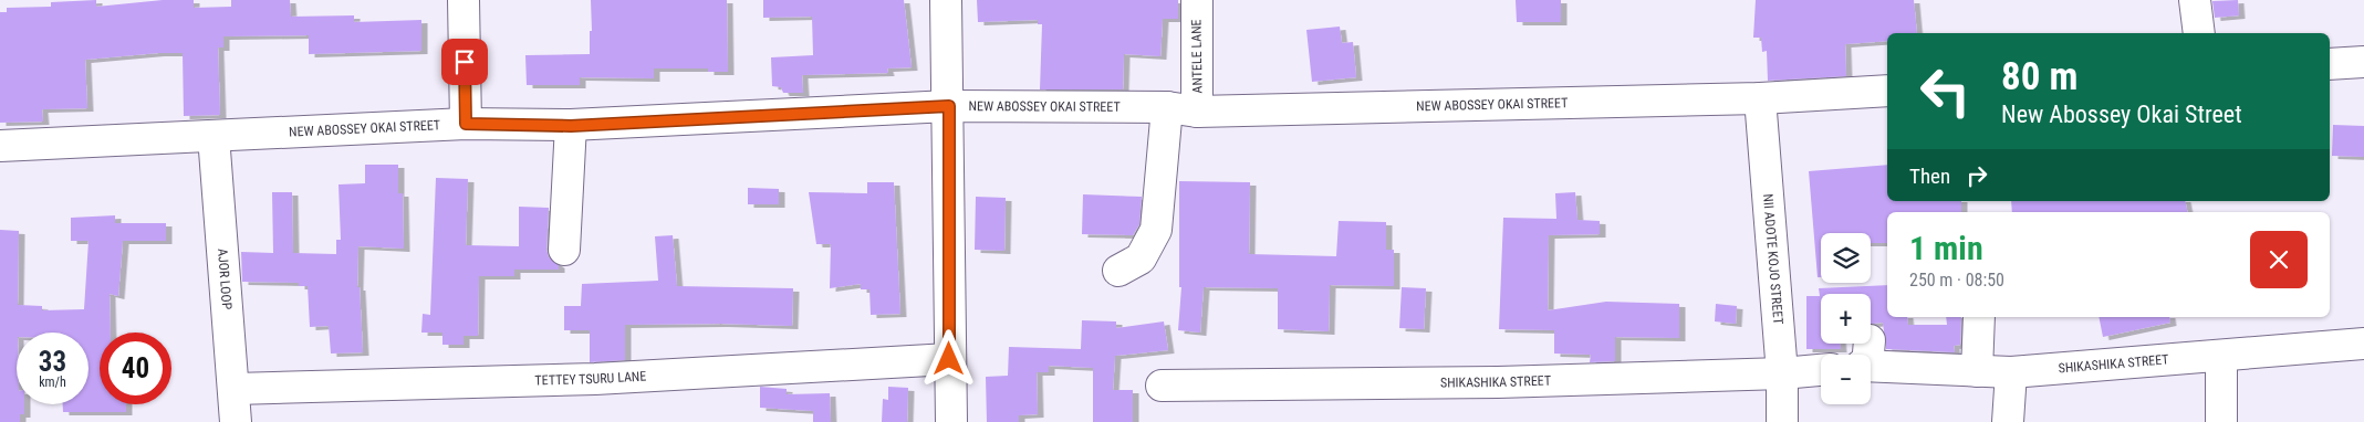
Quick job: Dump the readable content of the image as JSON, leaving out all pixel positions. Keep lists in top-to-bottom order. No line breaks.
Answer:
{"streets":{"street":["ANTELE LANE","NEW ABOSSEY OKAI STREET","NII ADOTE KOJO STREET","AJOR LOOP","SHIKASHIKA STREET","TETTEY TSURU LANE"]},"crossings":[["ANTELE LANE","NEW ABOSSEY OKAI STREET"],["NEW ABOSSEY OKAI STREET","NII ADOTE KOJO STREET"],["NEW ABOSSEY OKAI STREET","AJOR LOOP"],["NII ADOTE KOJO STREET","SHIKASHIKA STREET"],["AJOR LOOP","TETTEY TSURU LANE"]],"page":{"turn":["80 m","New Abossey Okai Street"],"then":"Then","heading":["1 min","250 m · 08:50"],"map_buttons":["+","−"],"speed":"33 km/h","limit":"40"}}
